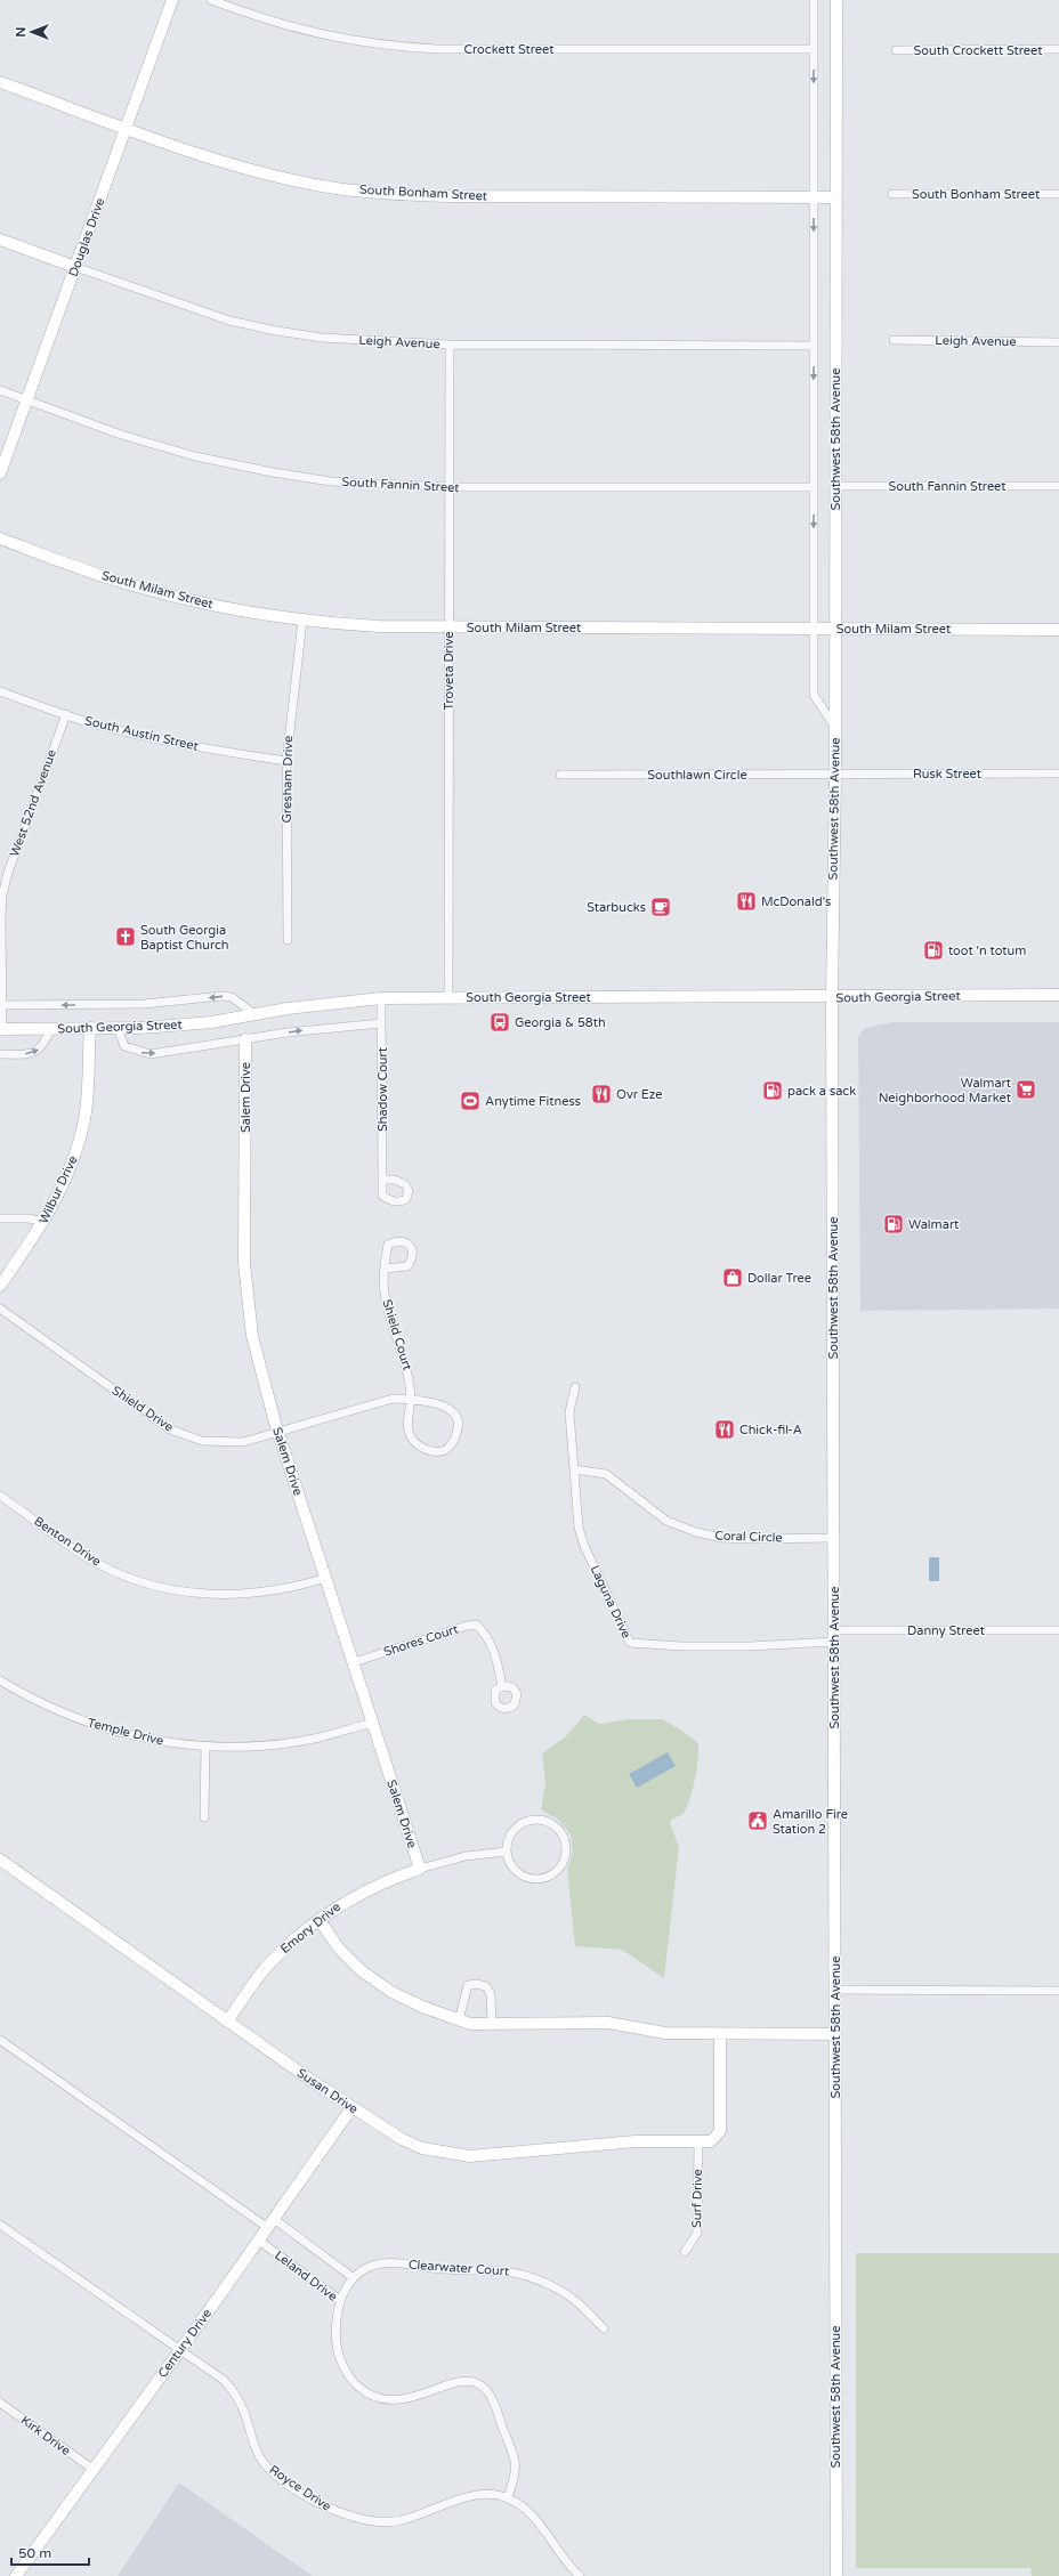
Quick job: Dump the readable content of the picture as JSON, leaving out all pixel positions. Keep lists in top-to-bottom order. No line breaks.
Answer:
{"streets":{"main road":["South Bonham Street","Douglas Drive","Leigh Avenue","Southwest 58th Avenue","South Milam Street","South Georgia Street","Salem Drive","Wilbur Drive","Emory Drive","Susan Drive","Century Drive"],"street":["Crockett Street","South Crockett Street","South Fannin Street","Troveta Drive","South Austin Street","Rusk Street","Southlawn Circle","Gresham Drive","West 52nd Avenue","Shadow Court","Shield Court","Shield Drive","Coral Circle","Benton Drive","Laguna Drive","Danny Street","Shores Court","Temple Drive","Surf Drive","Clearwater Court","Leland Drive","Kirk Drive","Royce Drive"]},"crossings":[["South Bonham Street","Douglas Drive"],["South Bonham Street","Southwest 58th Avenue"],["Douglas Drive","Leigh Avenue"],["Douglas Drive","South Fannin Street"],["Leigh Avenue","Troveta Drive"],["Southwest 58th Avenue","South Fannin Street"],["Southwest 58th Avenue","South Milam Street"],["Southwest 58th Avenue","Rusk Street"],["Southwest 58th Avenue","Southlawn Circle"],["Southwest 58th Avenue","South Georgia Street"],["Southwest 58th Avenue","Coral Circle"],["Southwest 58th Avenue","Laguna Drive"],["Southwest 58th Avenue","Danny Street"],["South Fannin Street","Troveta Drive"],["South Milam Street","Troveta Drive"],["South Milam Street","Gresham Drive"],["Troveta Drive","South Georgia Street"],["South Austin Street","Gresham Drive"],["South Austin Street","West 52nd Avenue"],["Rusk Street","Southlawn Circle"],["West 52nd Avenue","South Georgia Street"],["South Georgia Street","Shadow Court"],["South Georgia Street","Wilbur Drive"],["Salem Drive","Shield Drive"],["Salem Drive","Benton Drive"],["Salem Drive","Shores Court"],["Salem Drive","Temple Drive"],["Salem Drive","Emory Drive"],["Shield Court","Shield Drive"],["Coral Circle","Laguna Drive"],["Laguna Drive","Danny Street"],["Emory Drive","Susan Drive"],["Susan Drive","Surf Drive"],["Susan Drive","Century Drive"],["Clearwater Court","Leland Drive"],["Leland Drive","Century Drive"],["Leland Drive","Royce Drive"],["Century Drive","Kirk Drive"],["Century Drive","Royce Drive"]],"places":{"restaurant":["McDonald's","Ovr Eze","Chick-fil-A"],"cafe":["Starbucks"],"church":["South Georgia Baptist Church"],"fuel station":["toot 'n totum","pack a sack","Walmart"],"bus stop":["Georgia & 58th"],"supermarket":["Walmart Neighborhood Market"],"sports":["Anytime Fitness"],"shop":["Dollar Tree"],"public building":["Amarillo Fire Station 2"]},"scale_bar":"50 m","north":"left"}
